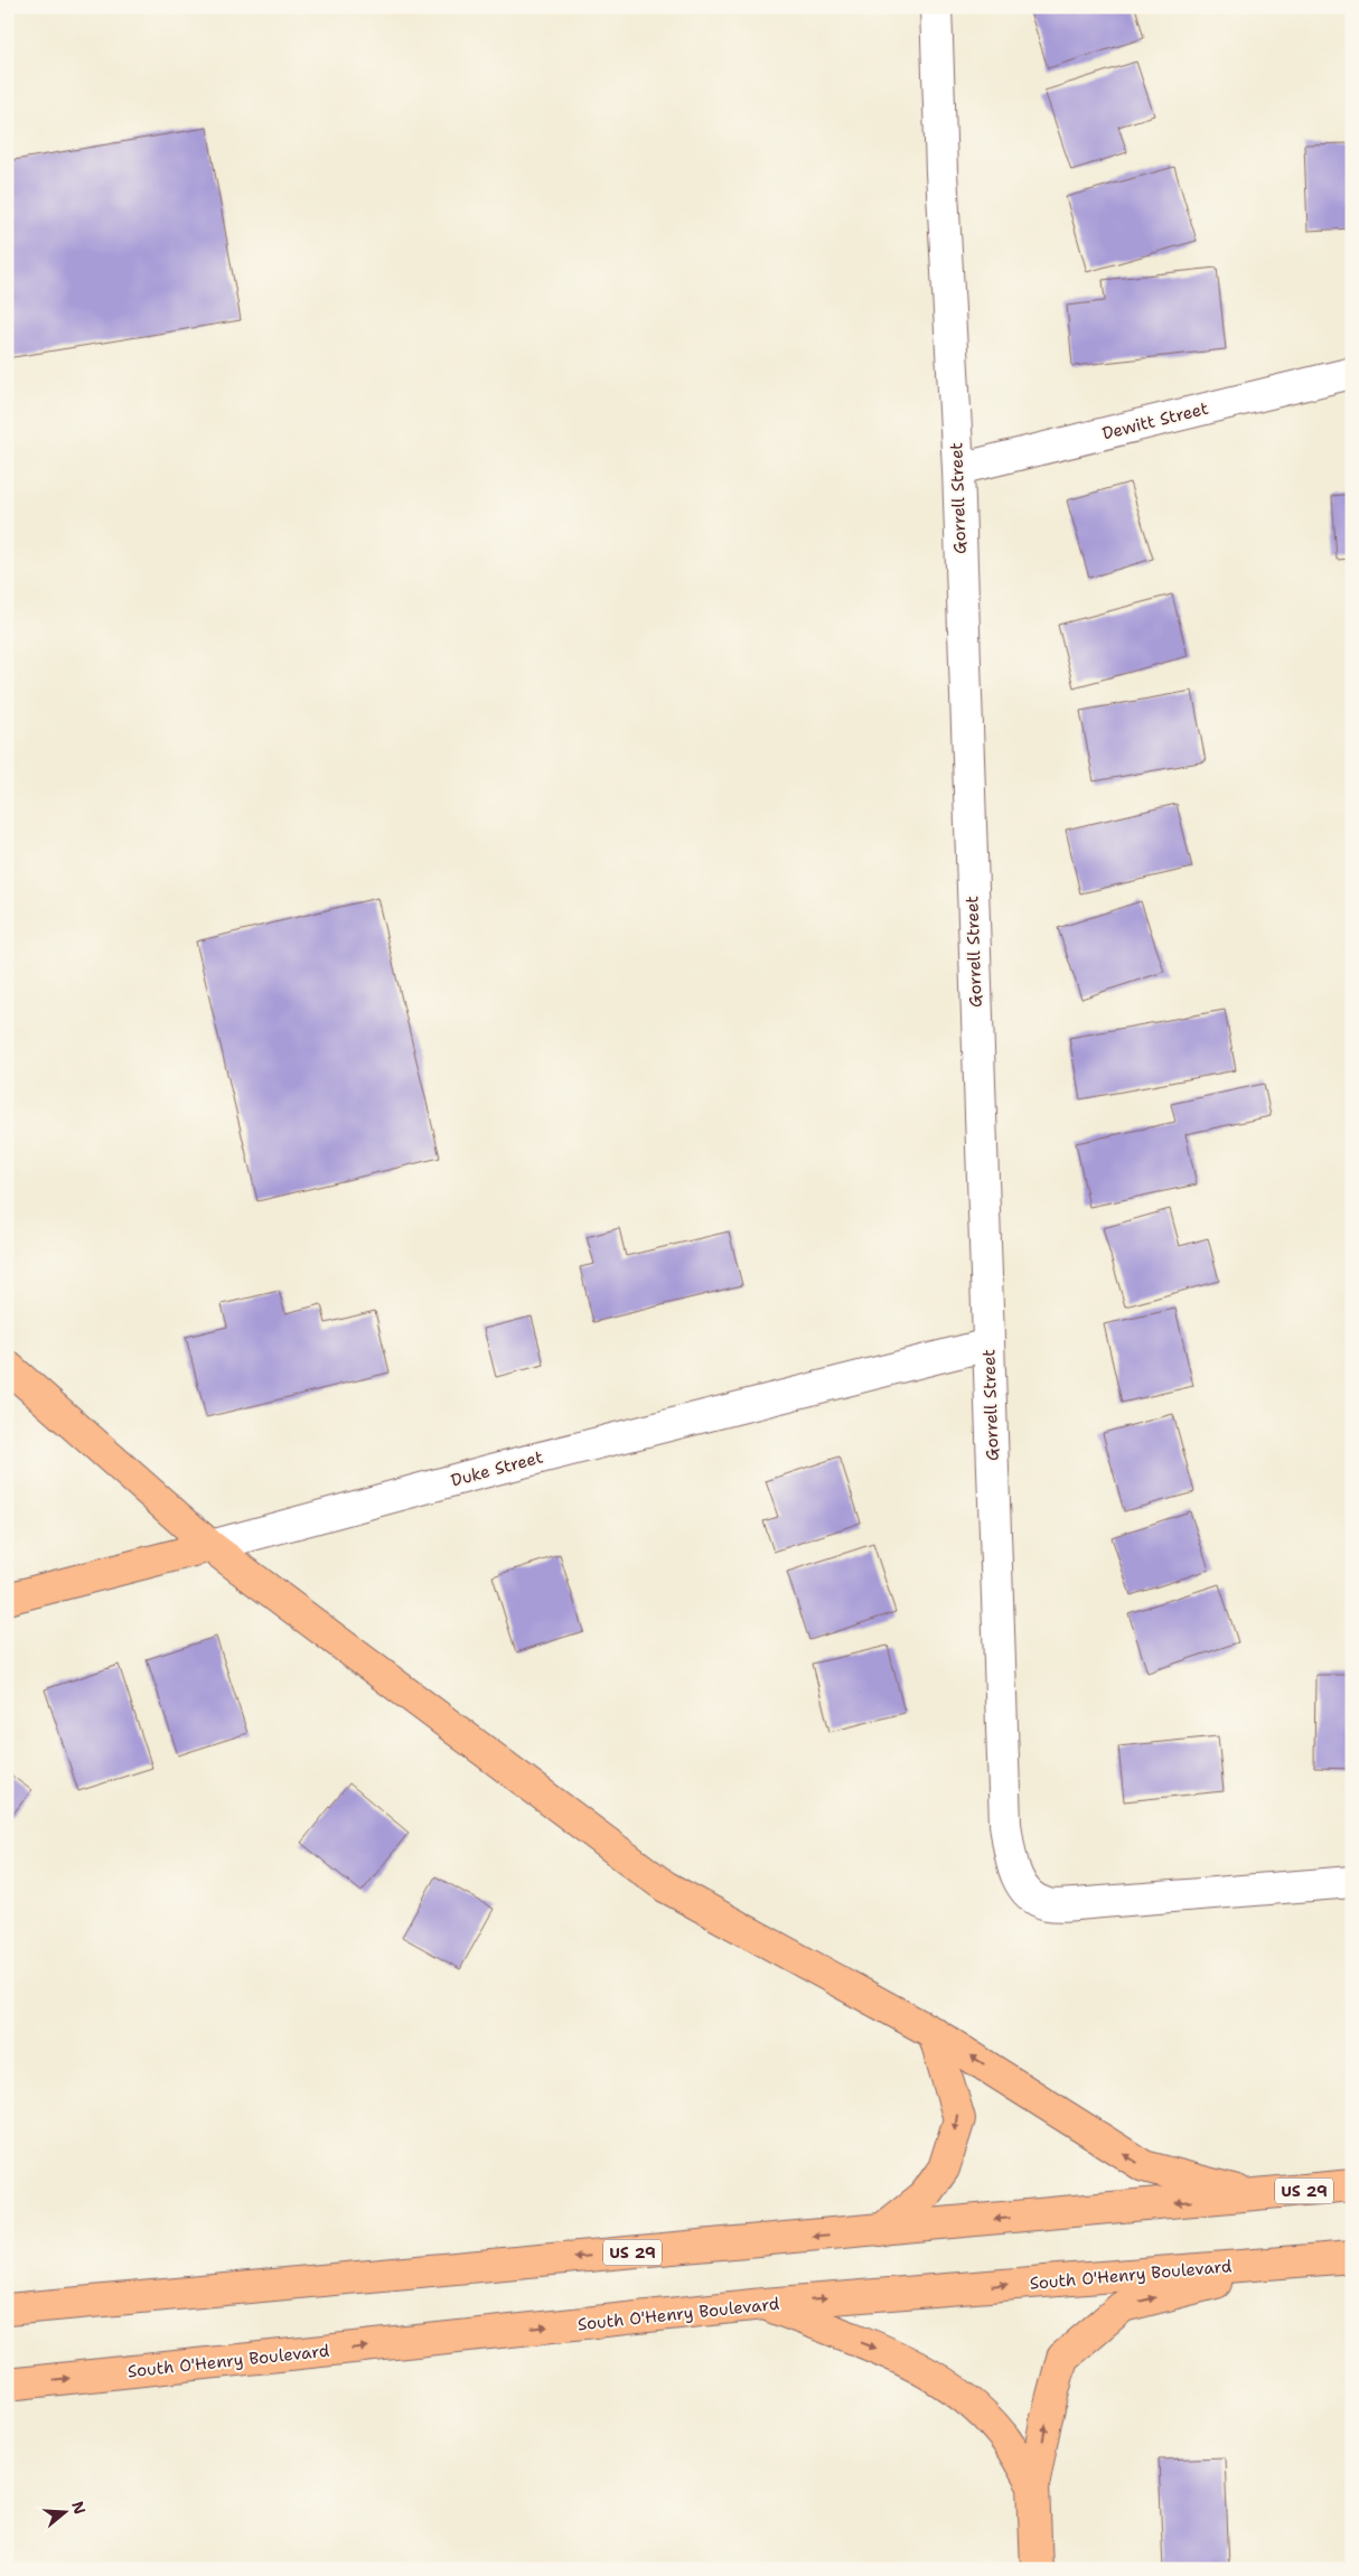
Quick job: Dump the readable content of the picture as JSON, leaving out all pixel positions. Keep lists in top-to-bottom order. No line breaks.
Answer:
{"streets":{"main road":["Duke Street","US 29","South O'Henry Boulevard"],"street":["Dewitt Street","Gorrell Street"]},"crossings":[["Dewitt Street","Gorrell Street"],["Gorrell Street","Duke Street"]],"north":"right"}
